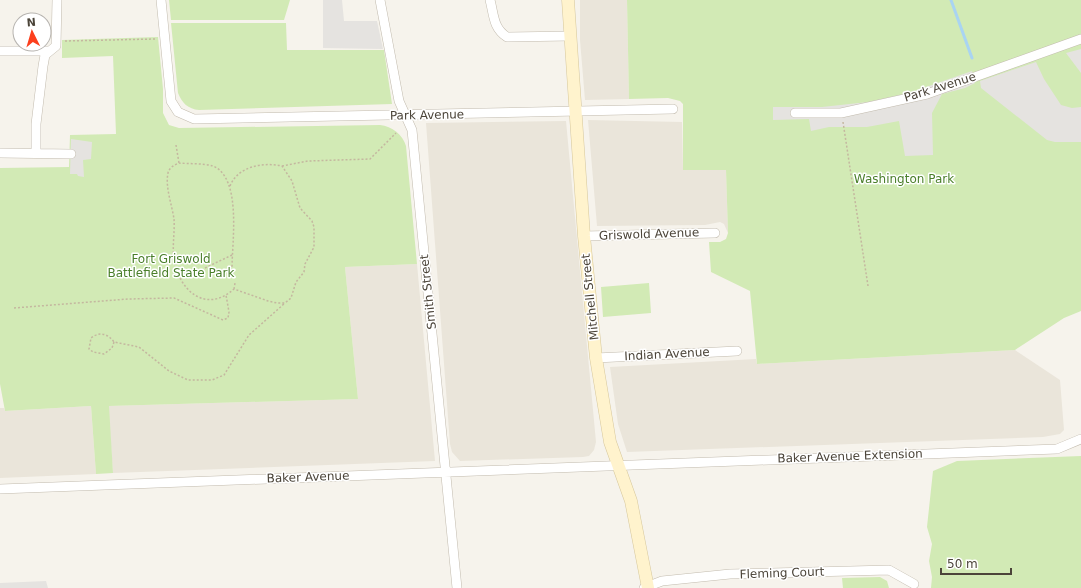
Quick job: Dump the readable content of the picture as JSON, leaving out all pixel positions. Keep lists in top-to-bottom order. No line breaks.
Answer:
{"streets":{"main road":["Mitchell Street"],"street":["Park Avenue","Griswold Avenue","Smith Street","Indian Avenue","Baker Avenue Extension","Baker Avenue","Fleming Court"]},"crossings":[["Park Avenue","Smith Street"],["Park Avenue","Mitchell Street"],["Griswold Avenue","Mitchell Street"],["Smith Street","Baker Avenue"],["Mitchell Street","Indian Avenue"],["Mitchell Street","Baker Avenue Extension"],["Mitchell Street","Baker Avenue"],["Mitchell Street","Fleming Court"],["Baker Avenue Extension","Baker Avenue"]],"parks":["Washington Park","Fort Griswold Battlefield State Park"],"scale_bar":"50 m","north":"top"}
